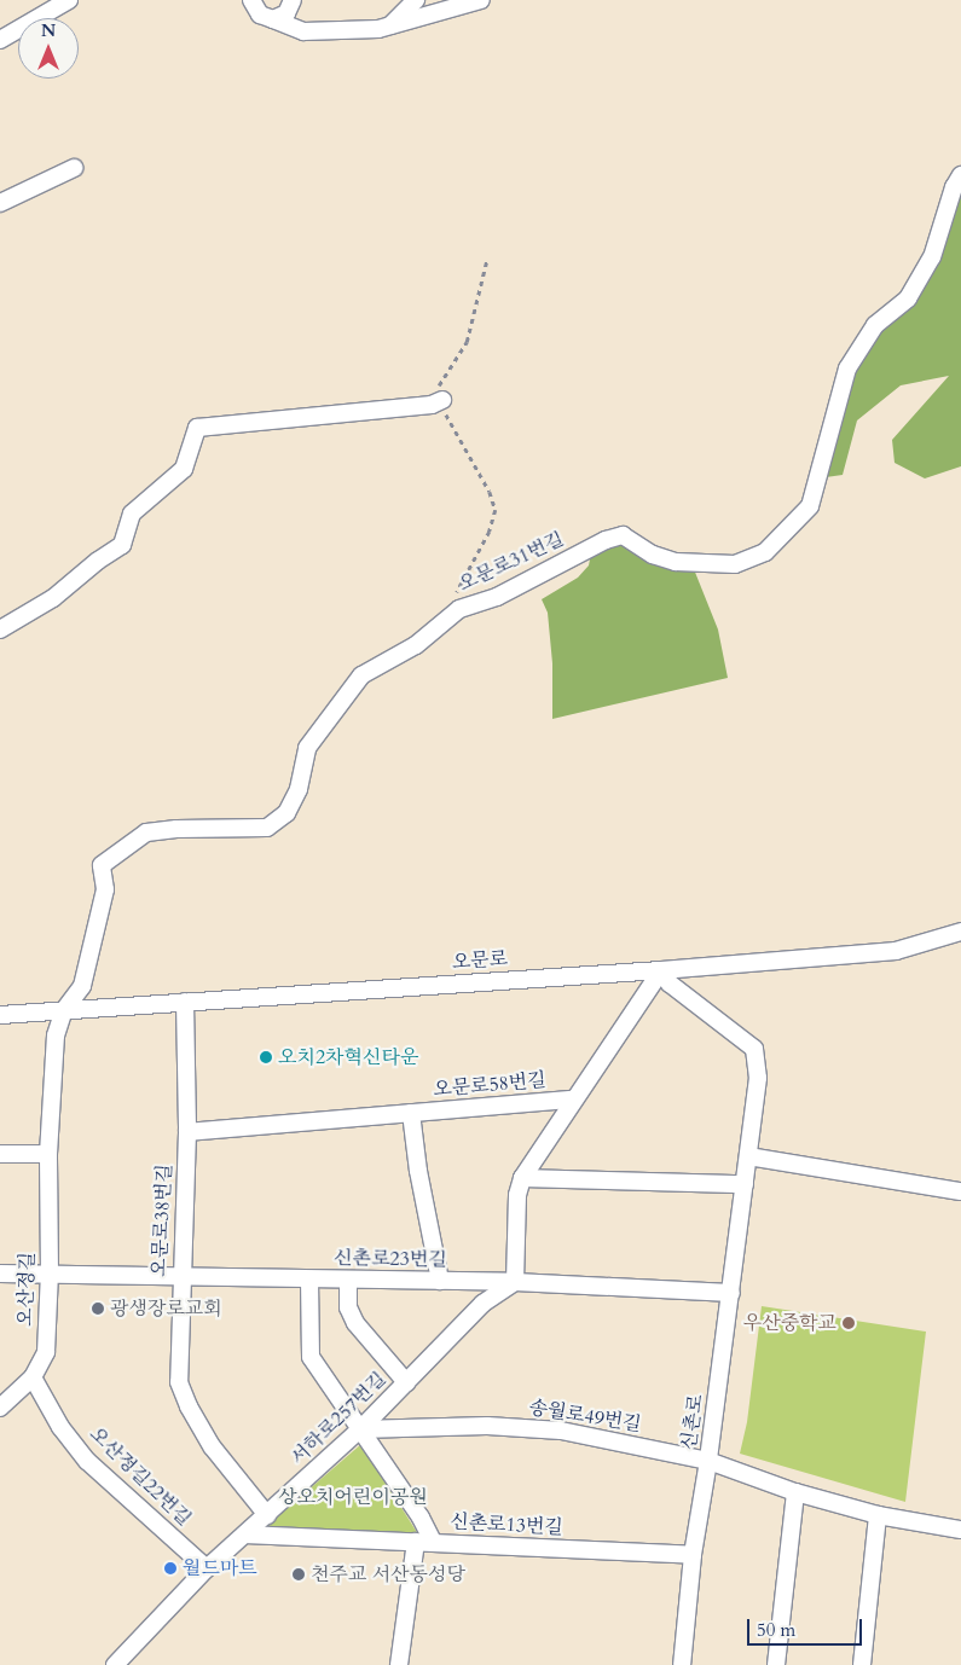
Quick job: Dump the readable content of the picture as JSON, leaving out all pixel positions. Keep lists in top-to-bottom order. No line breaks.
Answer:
{"streets":{"street":["오문로31번길","오문로","오문로58번길","오문로38번길","신촌로23번길","오산정길","송월로49번길","서하로257번길","신촌로","오산정길22번길","신촌로13번길"]},"crossings":[["오문로31번길","오문로"],["오문로31번길","오산정길"],["오문로","오문로58번길"],["오문로","오문로38번길"],["오문로","오산정길"],["오문로","신촌로"],["오문로58번길","신촌로23번길"],["오문로58번길","서하로257번길"],["오문로58번길","신촌로"],["오문로38번길","신촌로23번길"],["오문로38번길","서하로257번길"],["신촌로23번길","오산정길"],["신촌로23번길","서하로257번길"],["신촌로23번길","신촌로"],["오산정길","오산정길22번길"],["송월로49번길","서하로257번길"],["송월로49번길","신촌로"],["서하로257번길","오산정길22번길"],["서하로257번길","신촌로13번길"],["신촌로","신촌로13번길"]],"parks":["상오치어린이공원"],"places":["오치2차혁신타운","광생장로교회","우산중학교","월드마트","천주교 서산동성당"],"scale_bar":"50 m","north":"top"}
